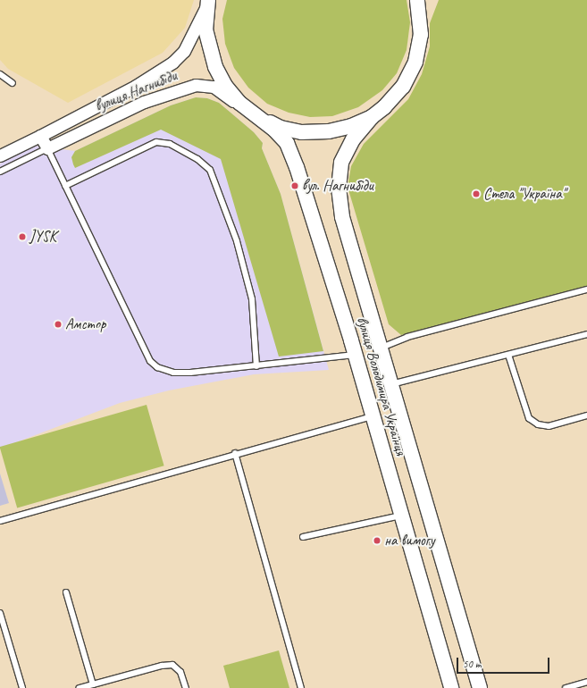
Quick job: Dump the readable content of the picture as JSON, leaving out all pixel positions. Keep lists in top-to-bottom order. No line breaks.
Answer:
{"streets":{"street":["вулиця Нагнибіди","вулиця Володимира Українця"]},"crossings":[["вулиця Нагнибіди","вулиця Володимира Українця"]],"places":["вул. Нагнибіди","Стела \"Україна\"","JYSK","Амстор","на вимогу"],"scale_bar":"50 m"}
